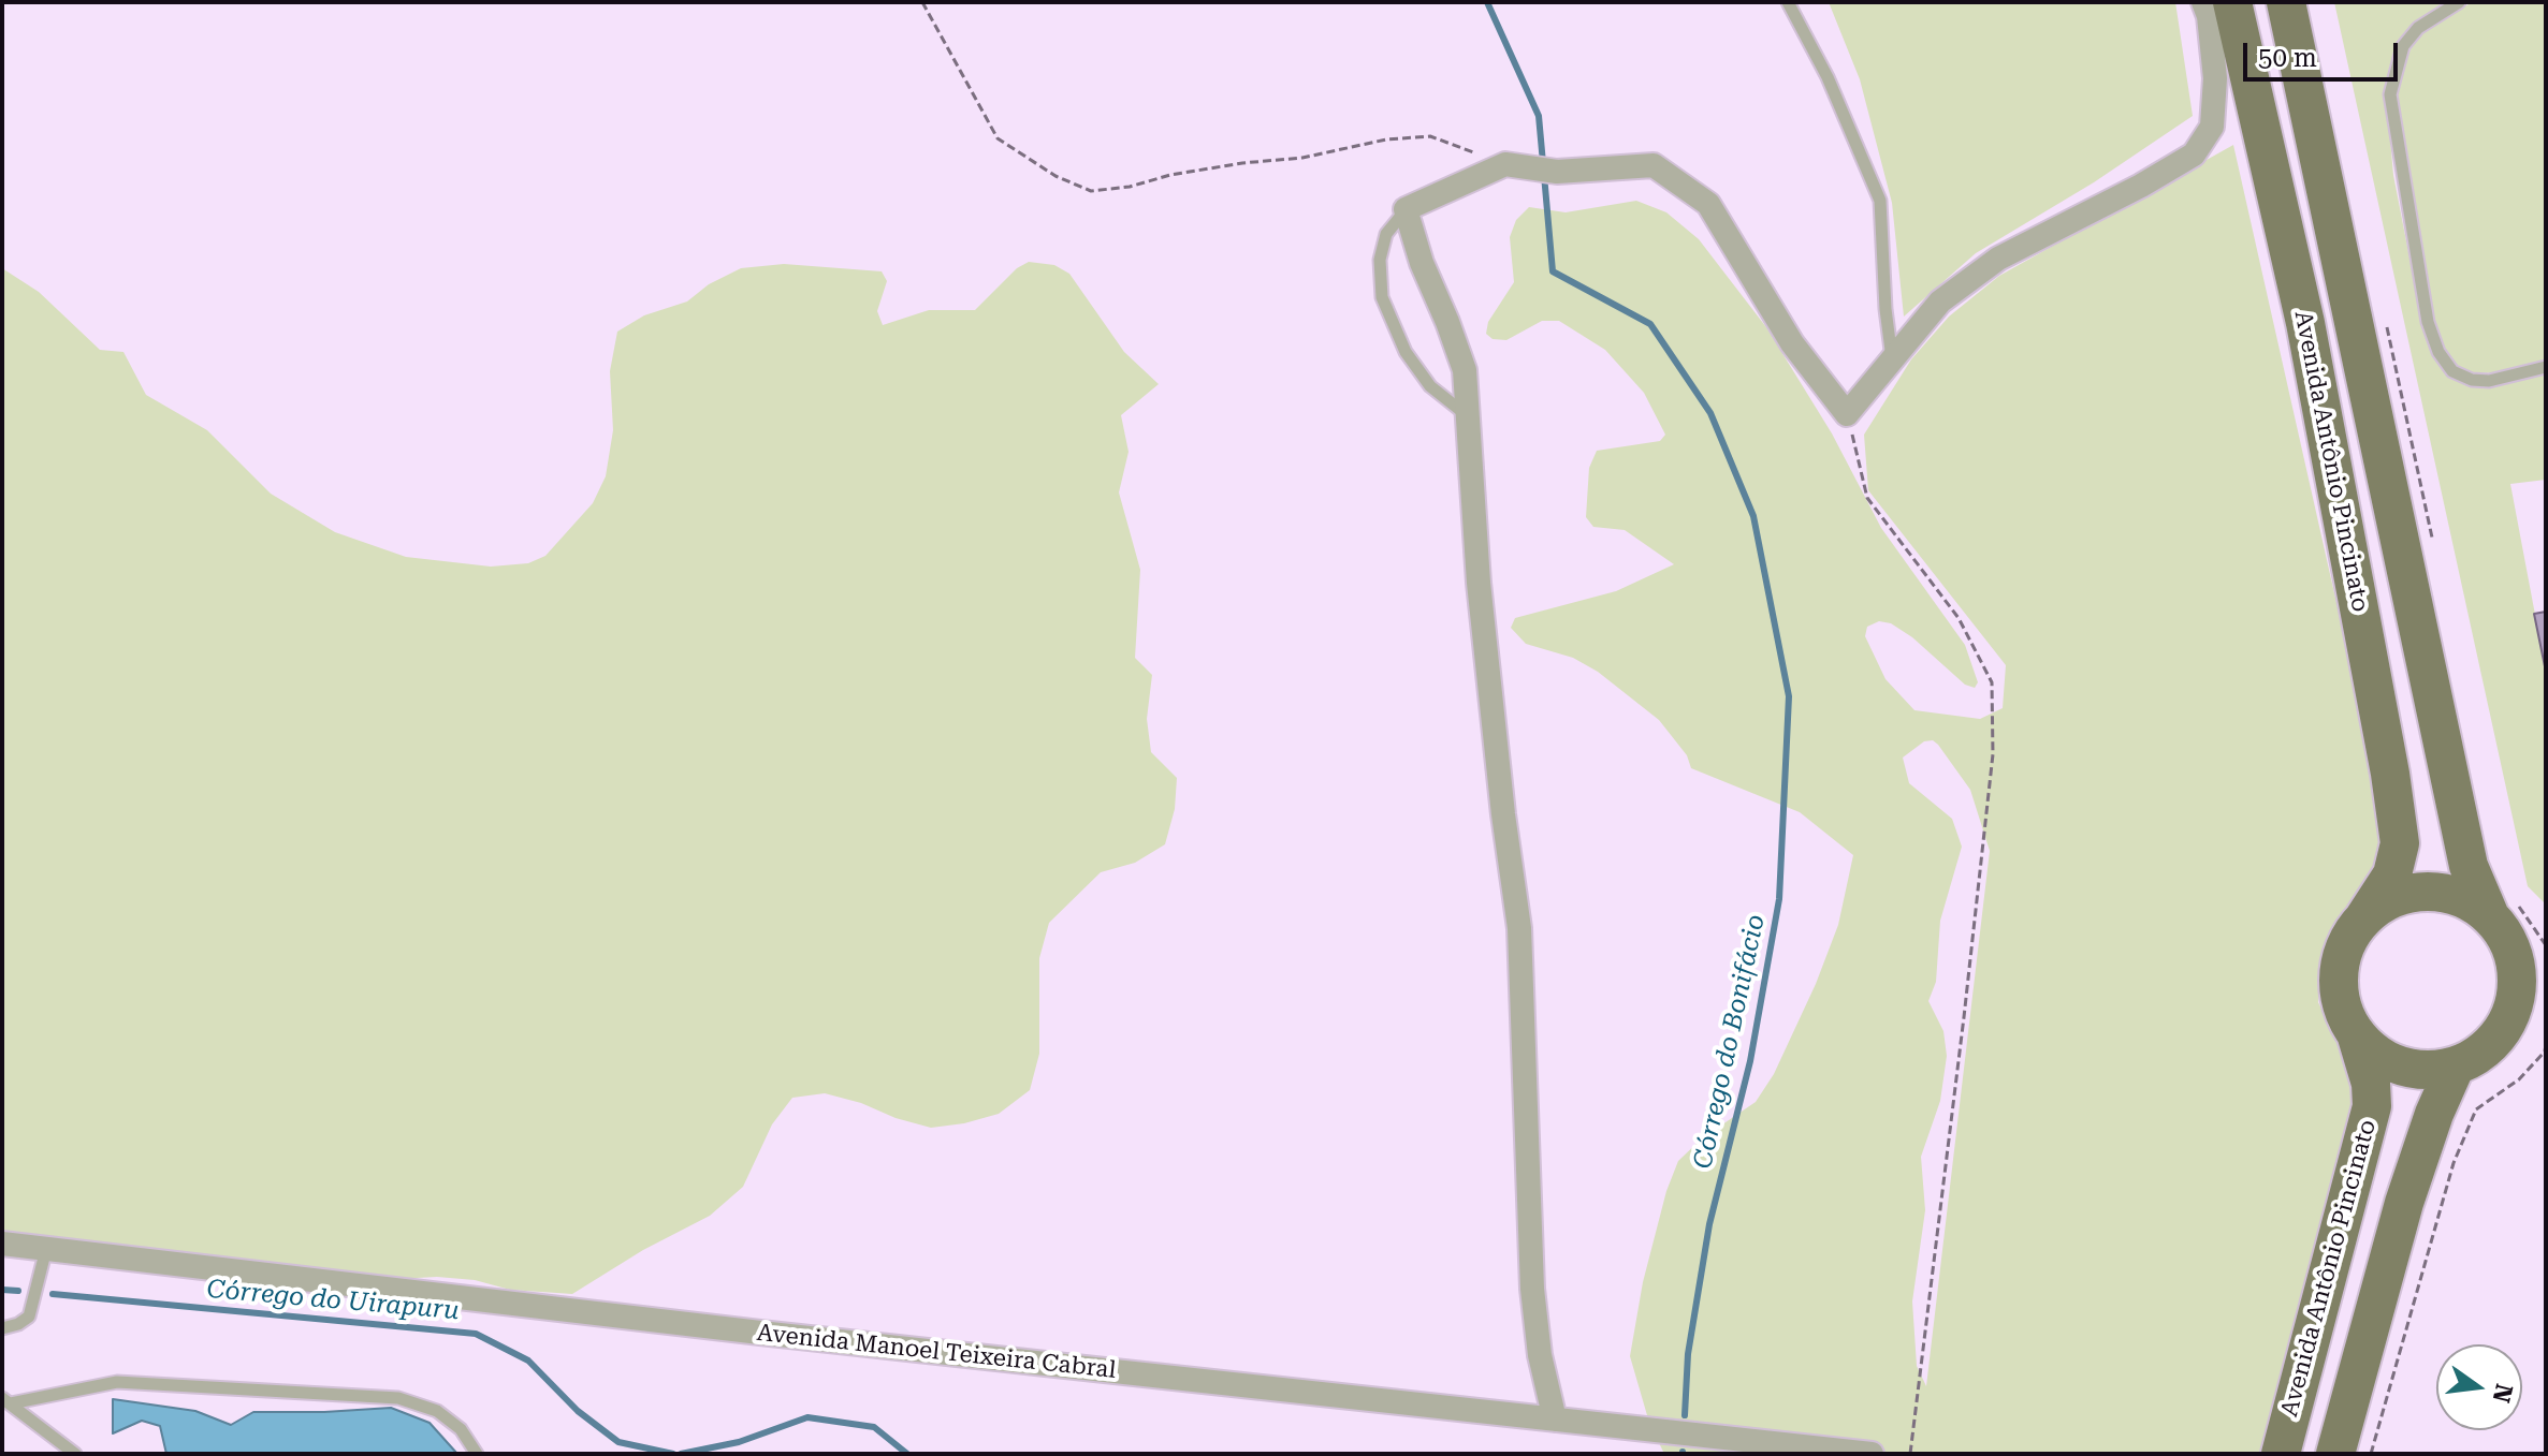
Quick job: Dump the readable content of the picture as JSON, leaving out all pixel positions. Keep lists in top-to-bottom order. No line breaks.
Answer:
{"streets":{"main road":["Avenida Antônio Pincinato"],"street":["Avenida Manoel Teixeira Cabral"]},"water":["Córrego do Bonifácio","Córrego do Uirapuru"],"scale_bar":"50 m","north":"right"}
